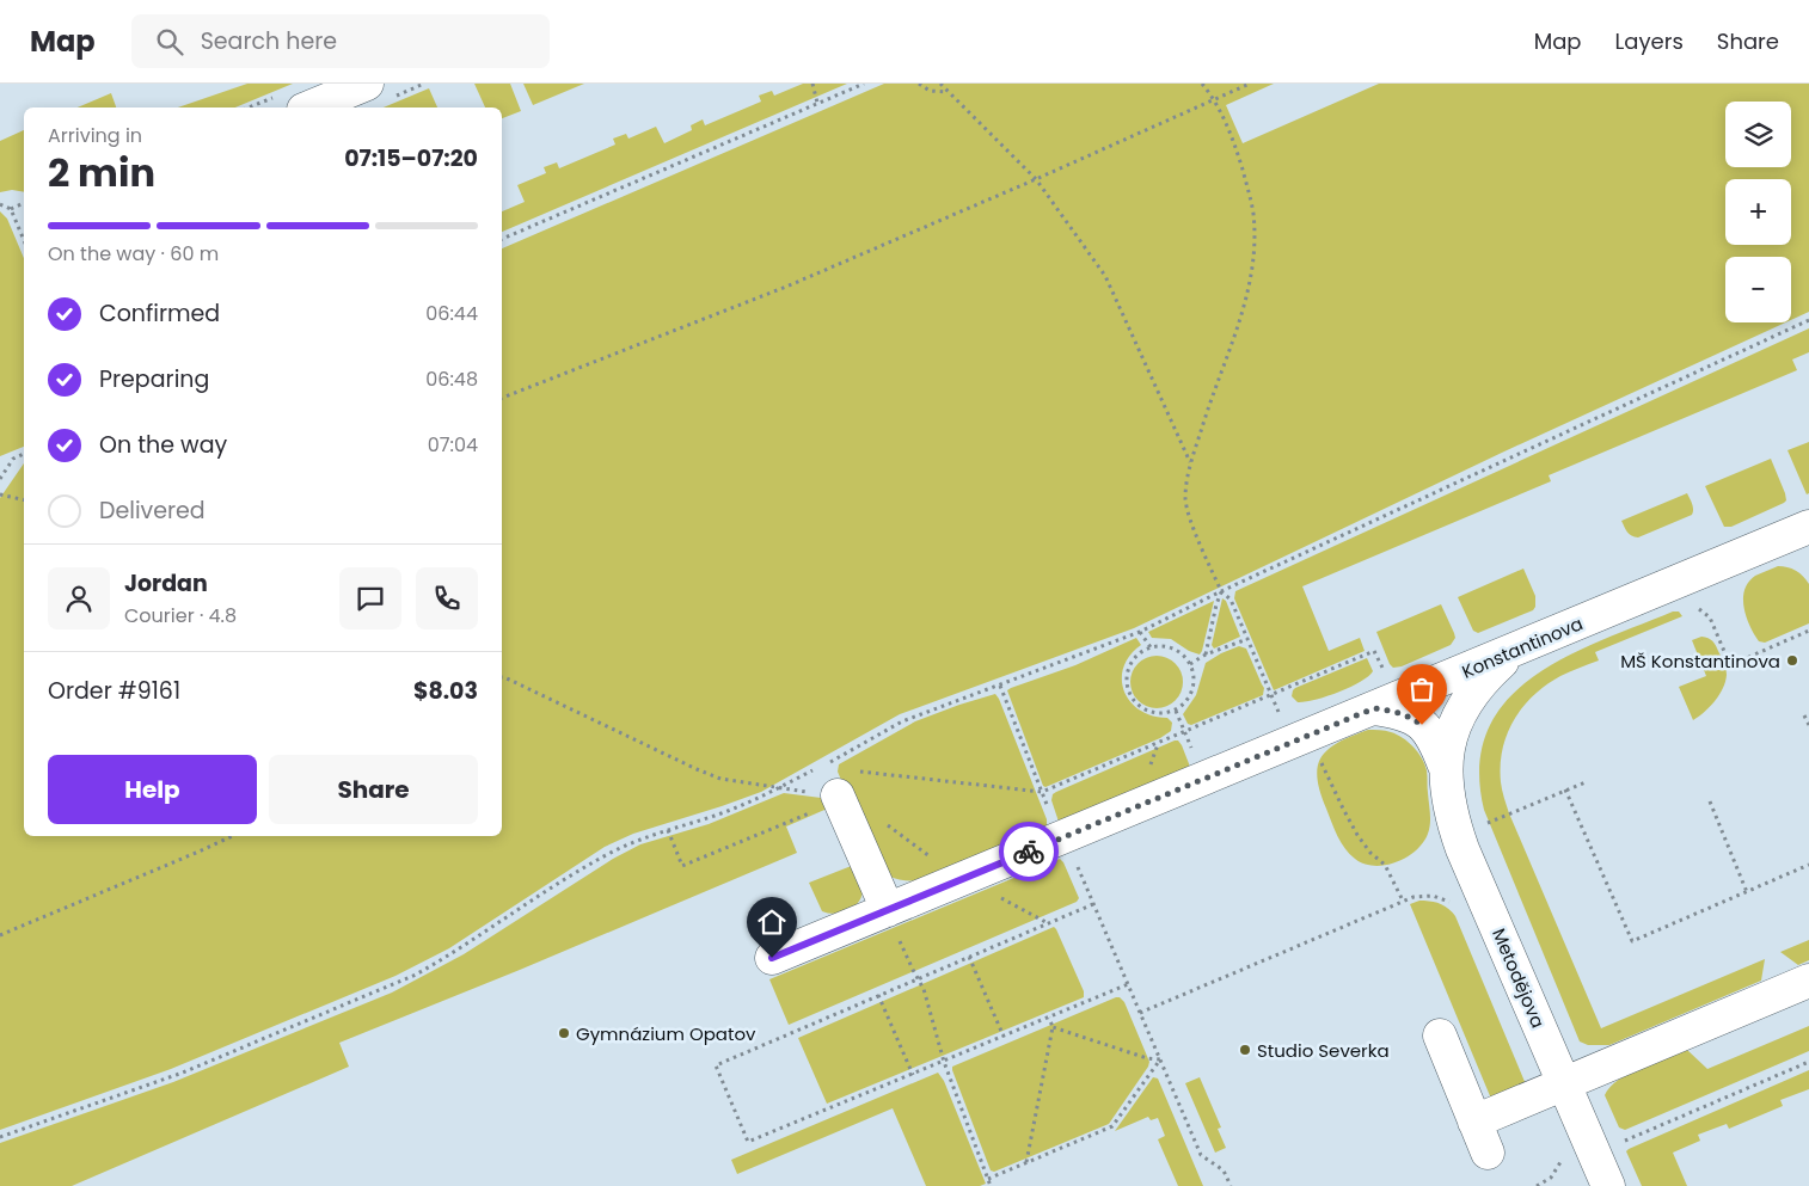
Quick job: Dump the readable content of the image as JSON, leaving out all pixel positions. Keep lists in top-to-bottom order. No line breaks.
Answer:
{"streets":{"street":["Konstantinova","Metodějova"]},"crossings":[["Konstantinova","Metodějova"]],"places":["MŠ Konstantinova","Gymnázium Opatov","Studio Severka"],"page":{"header":"Map","search":"Search here","nav":["Map","Layers","Share"],"map_buttons":["+","−"],"heading":["2 min","Arriving in","07:15–07:20"],"panel":["Jordan","Courier · 4.8","Order #9161","$8.03"],"bar":"On the way · 60 m","list":[["Confirmed","06:44"],["Preparing","06:48"],["On the way","07:04"],"Delivered"],"buttons":["Help","Share"]}}
